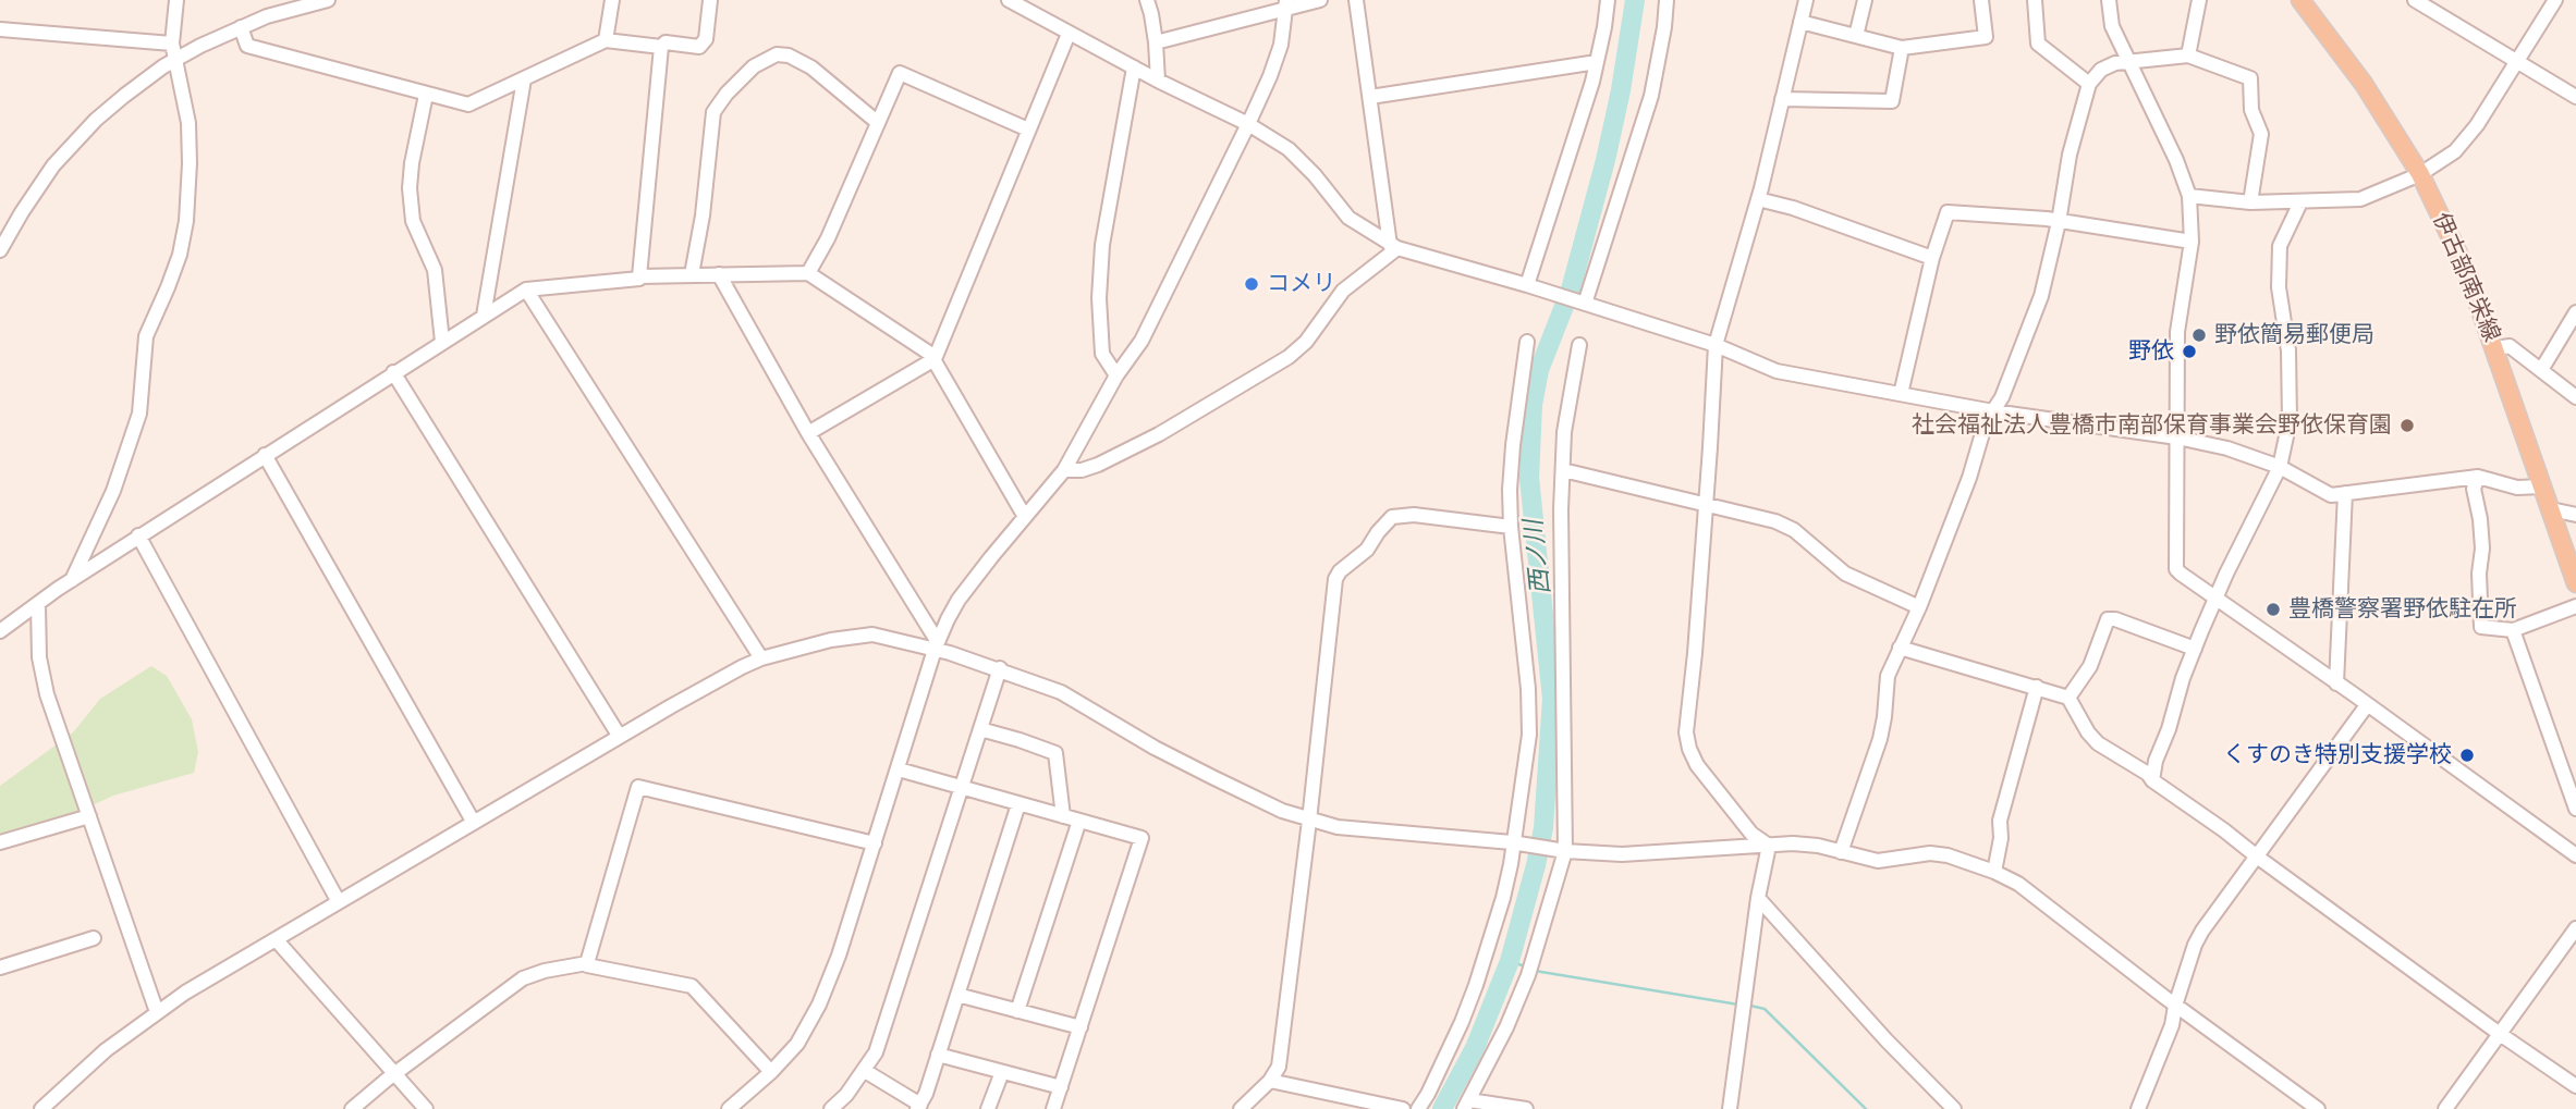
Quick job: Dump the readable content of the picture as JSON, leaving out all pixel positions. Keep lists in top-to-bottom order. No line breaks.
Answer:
{"streets":{"main road":["伊古部南栄線"]},"water":["西ノ川"],"places":["コメリ","野依簡易郵便局","野依","社会福祉法人豊橋市南部保育事業会野依保育園","豊橋警察署野依駐在所","くすのき特別支援学校"]}
